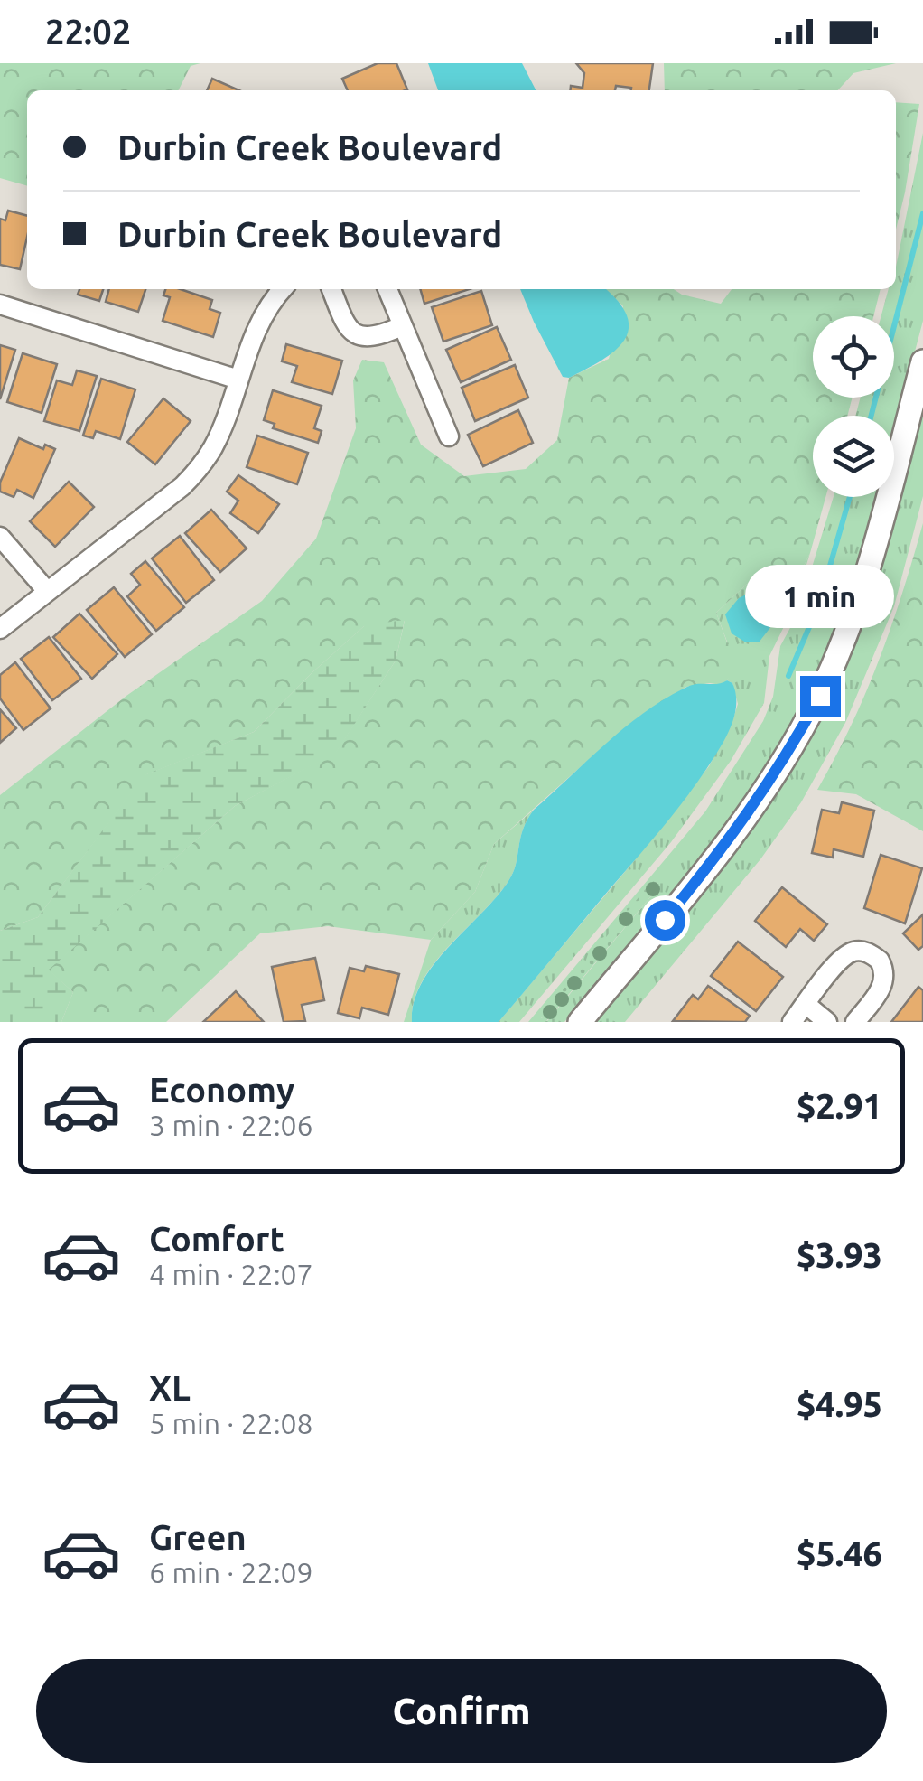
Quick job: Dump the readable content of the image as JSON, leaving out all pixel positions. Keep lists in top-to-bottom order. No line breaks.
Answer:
{"page":{"status":"22:02","banner":["Durbin Creek Boulevard","Durbin Creek Boulevard"],"bubble":"1 min","list":[{"name":"Economy","note":"3 min · 22:06","value":"$2.91"},{"name":"Comfort","note":"4 min · 22:07","value":"$3.93"},{"name":"XL","note":"5 min · 22:08","value":"$4.95"},{"name":"Green","note":"6 min · 22:09","value":"$5.46"}],"buttons":"Confirm"}}
